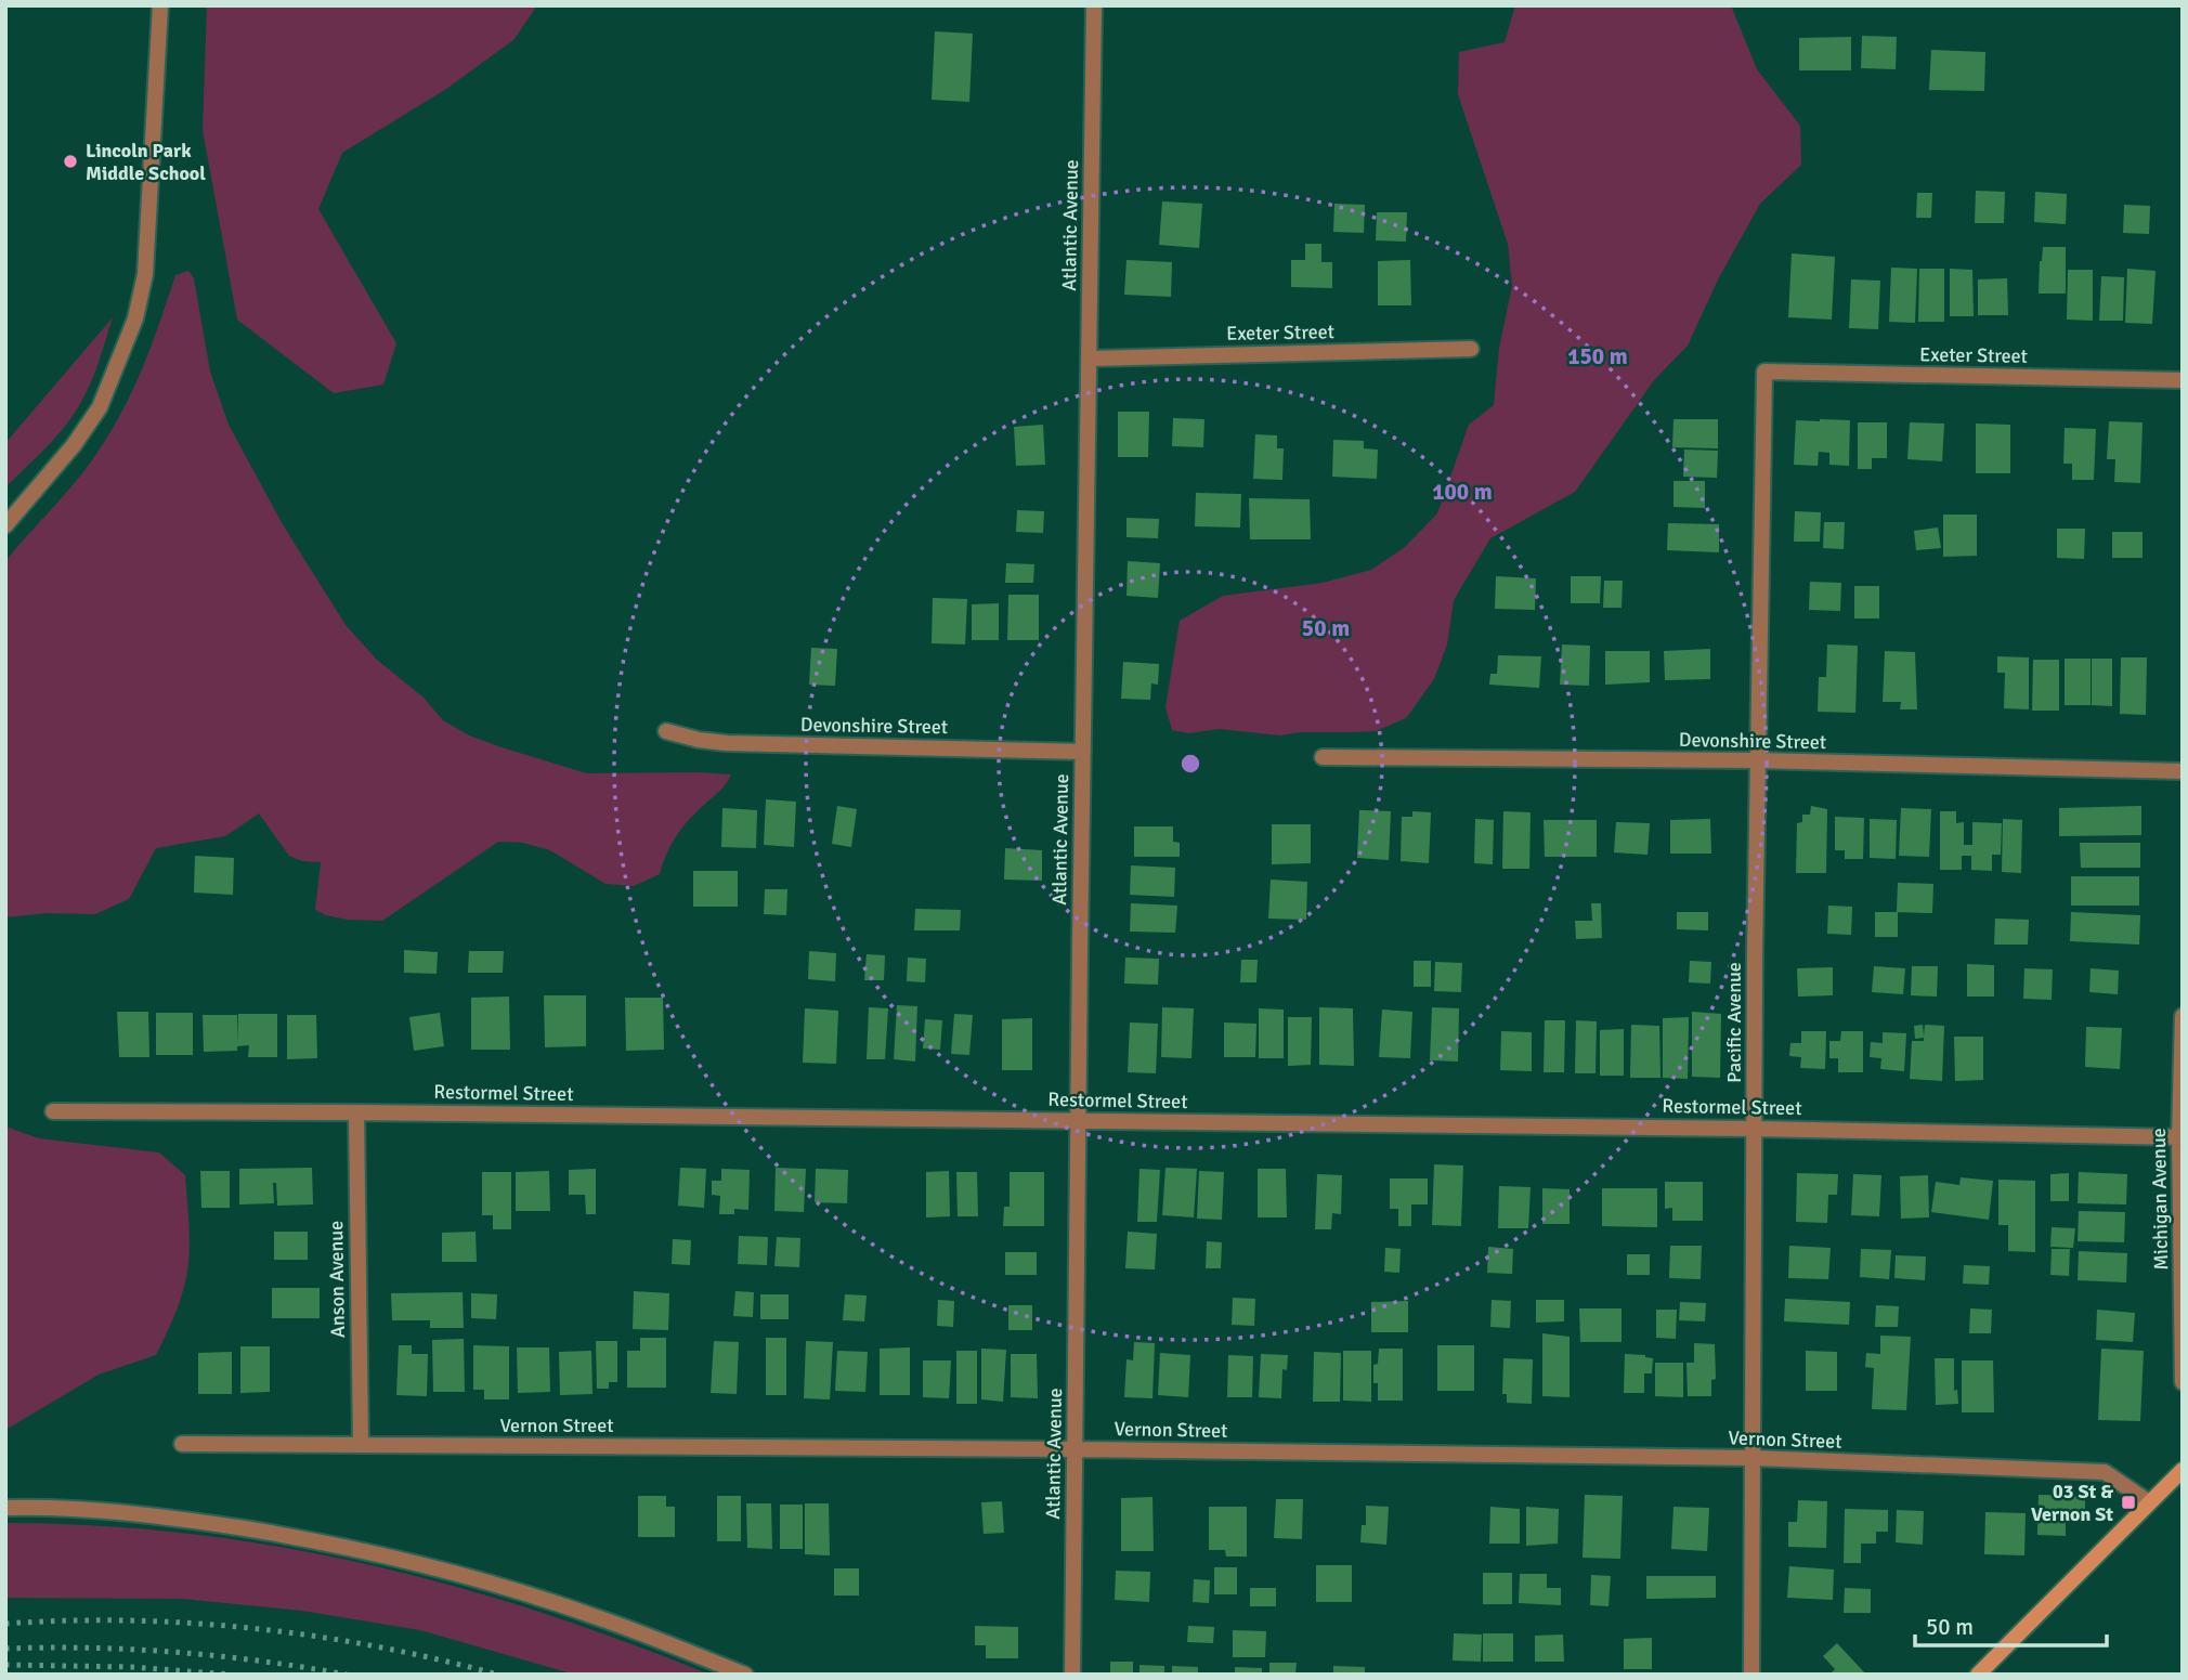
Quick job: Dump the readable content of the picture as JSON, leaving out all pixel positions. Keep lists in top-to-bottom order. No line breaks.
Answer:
{"streets":{"street":["Atlantic Avenue","Exeter Street","Devonshire Street","Pacific Avenue","Restormel Street","Michigan Avenue","Anson Avenue","Vernon Street"]},"crossings":[["Atlantic Avenue","Exeter Street"],["Atlantic Avenue","Devonshire Street"],["Atlantic Avenue","Restormel Street"],["Atlantic Avenue","Vernon Street"],["Exeter Street","Pacific Avenue"],["Devonshire Street","Pacific Avenue"],["Pacific Avenue","Restormel Street"],["Pacific Avenue","Vernon Street"],["Restormel Street","Michigan Avenue"],["Restormel Street","Anson Avenue"],["Anson Avenue","Vernon Street"]],"places":{"other":["Lincoln Park Middle School"],"transit":["03 St & Vernon St"]},"scale_bar":"50 m","rings":["150 m","100 m","50 m"]}
